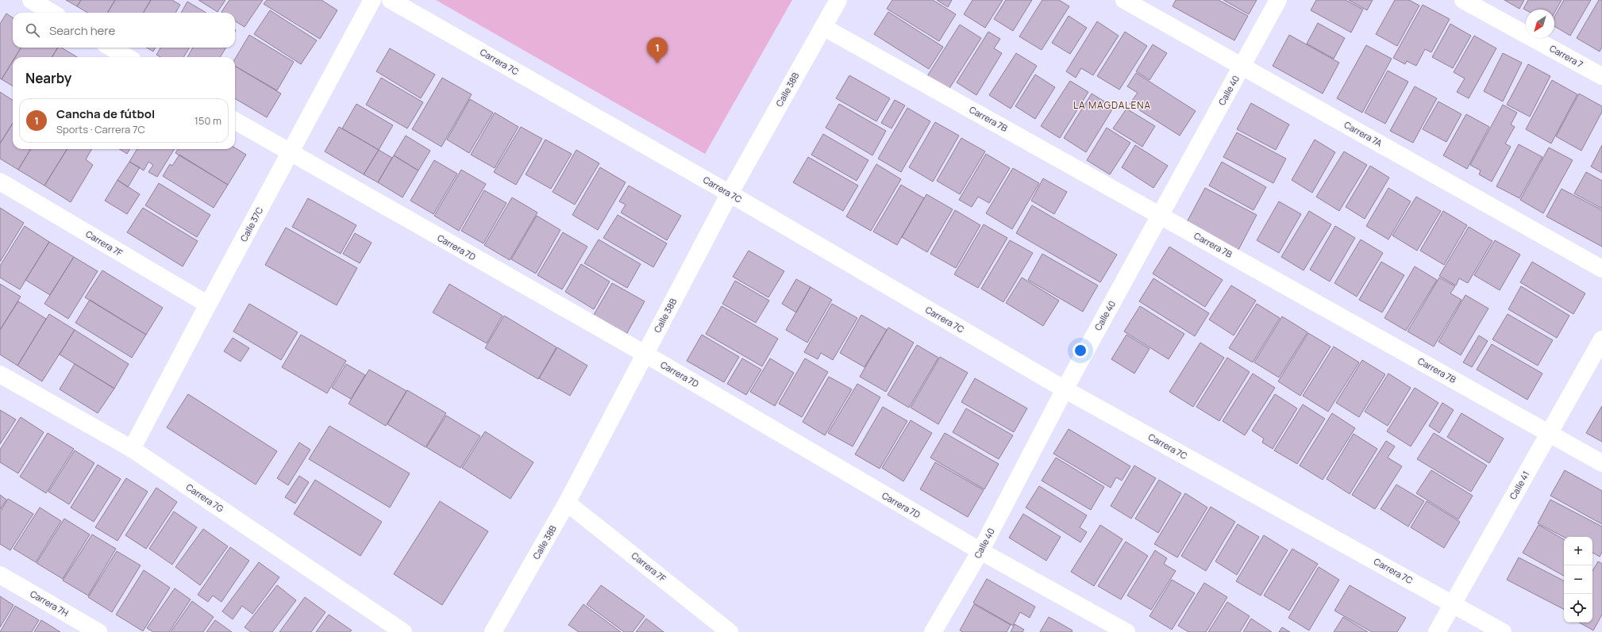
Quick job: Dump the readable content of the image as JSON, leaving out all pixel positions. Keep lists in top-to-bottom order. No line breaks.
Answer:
{"streets":{"street":["Carrera 7","Carrera 7C","Calle 38B","Calle 40","Carrera 7B","Carrera 7A","Calle 37C","Carrera 7F","Carrera 7D","Calle 41","Carrera 7G","Carrera 7H"]},"crossings":[["Carrera 7C","Calle 38B"],["Carrera 7C","Calle 40"],["Carrera 7C","Calle 41"],["Calle 38B","Carrera 7B"],["Calle 38B","Carrera 7F"],["Calle 38B","Carrera 7D"],["Calle 40","Carrera 7B"],["Calle 40","Carrera 7A"],["Calle 40","Carrera 7D"],["Carrera 7B","Calle 41"],["Calle 37C","Carrera 7F"],["Calle 37C","Carrera 7D"],["Calle 37C","Carrera 7G"]],"districts":["LA MAGDALENA"],"north":"bottom left","page":{"search":"Search here","pins":"1","heading":"Nearby","list":[{"mark":"1","name":"Cancha de fútbol","note":"Sports · Carrera 7C","value":"150 m"}],"map_buttons":["+","−"]}}
